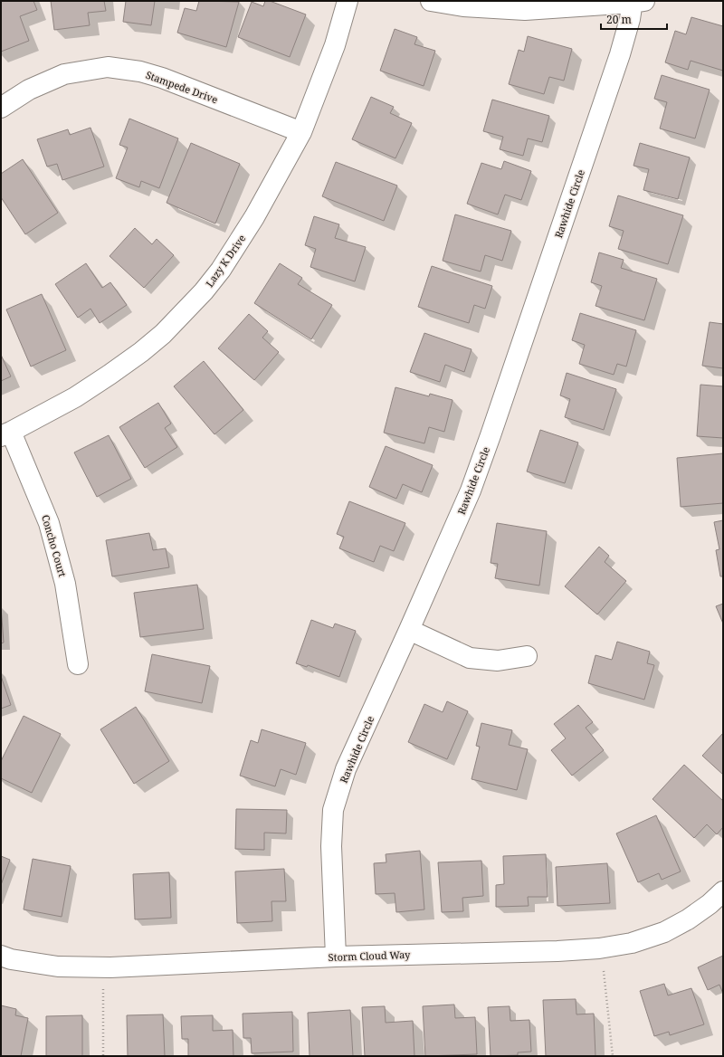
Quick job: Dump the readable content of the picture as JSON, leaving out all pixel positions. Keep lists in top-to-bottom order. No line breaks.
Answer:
{"streets":{"street":["Stampede Drive","Rawhide Circle","Lazy K Drive","Concho Court","Storm Cloud Way"]},"crossings":[["Stampede Drive","Lazy K Drive"],["Rawhide Circle","Storm Cloud Way"],["Lazy K Drive","Concho Court"]],"scale_bar":"20 m"}
